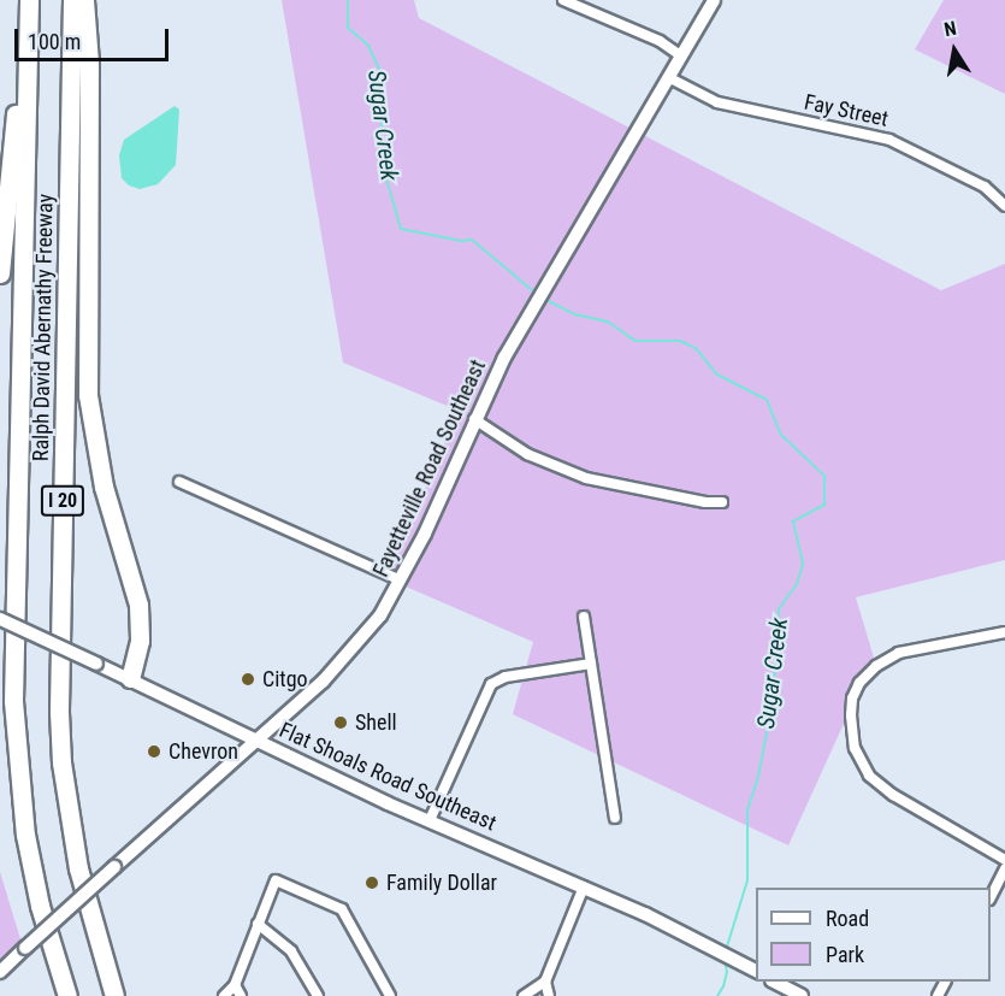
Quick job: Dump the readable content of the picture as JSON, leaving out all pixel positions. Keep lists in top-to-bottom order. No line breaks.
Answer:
{"streets":{"highway":["Ralph David Abernathy Freeway","I 20"],"street":["Fay Street","Fayetteville Road Southeast","Flat Shoals Road Southeast"]},"crossings":[["Fay Street","Fayetteville Road Southeast"],["Fayetteville Road Southeast","Flat Shoals Road Southeast"]],"water":["Sugar Creek"],"places":["Citgo","Shell","Chevron","Family Dollar"],"legend":["Road","Park"],"scale_bar":"100 m","north":"top"}
